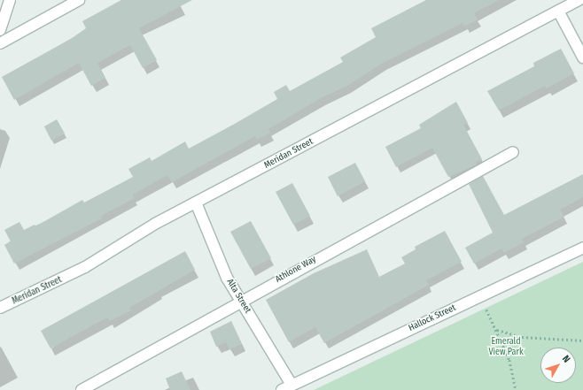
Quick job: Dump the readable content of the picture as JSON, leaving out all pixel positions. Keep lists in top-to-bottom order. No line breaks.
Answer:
{"streets":{"street":["Meridan Street","Athlone Way","Alta Street","Hallock Street"]},"crossings":[["Meridan Street","Alta Street"],["Athlone Way","Alta Street"],["Alta Street","Hallock Street"]],"parks":["Emerald View Park"],"north":"top right"}
